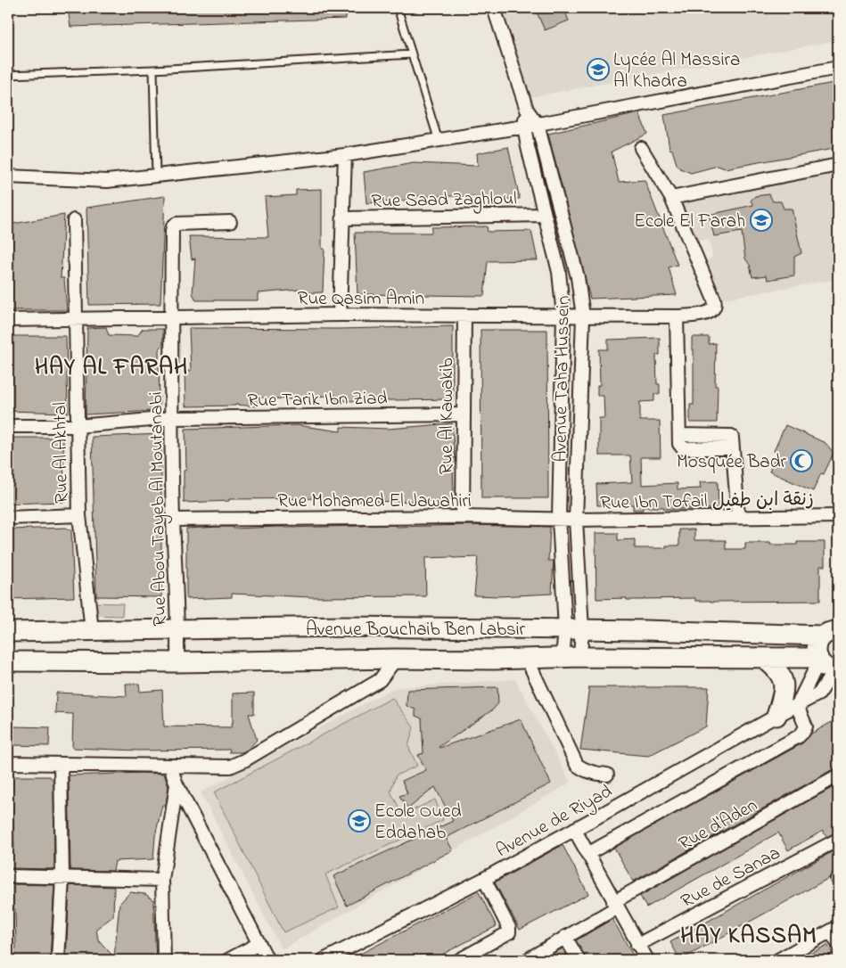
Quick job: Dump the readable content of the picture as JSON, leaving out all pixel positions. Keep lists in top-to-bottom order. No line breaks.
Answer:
{"streets":{"main road":["Avenue Bouchaib Ben Labsir"],"street":["Rue Saad Zaghloul","Rue Qasim Amin","Avenue Taha Hussein","Rue Tarik Ibn Ziad","Rue Al Kawakib","Rue Al Akhtal","Rue Mohamed El Jawahiri","Rue Ibn Tofail زنقة ابن طفيل","Rue Abou Tayeb Al Moutanabi","Avenue de Riyad","Rue d'Aden","Rue de Sanaa"]},"crossings":[["Rue Saad Zaghloul","Avenue Taha Hussein"],["Rue Qasim Amin","Avenue Taha Hussein"],["Rue Qasim Amin","Rue Al Kawakib"],["Rue Qasim Amin","Rue Al Akhtal"],["Rue Qasim Amin","Rue Abou Tayeb Al Moutanabi"],["Avenue Taha Hussein","Rue Mohamed El Jawahiri"],["Avenue Taha Hussein","Rue Ibn Tofail زنقة ابن طفيل"],["Avenue Taha Hussein","Avenue Bouchaib Ben Labsir"],["Rue Tarik Ibn Ziad","Rue Al Kawakib"],["Rue Tarik Ibn Ziad","Rue Al Akhtal"],["Rue Tarik Ibn Ziad","Rue Abou Tayeb Al Moutanabi"],["Rue Al Kawakib","Rue Mohamed El Jawahiri"],["Rue Al Akhtal","Avenue Bouchaib Ben Labsir"],["Rue Mohamed El Jawahiri","Rue Ibn Tofail زنقة ابن طفيل"],["Rue Mohamed El Jawahiri","Rue Abou Tayeb Al Moutanabi"],["Rue Abou Tayeb Al Moutanabi","Avenue Bouchaib Ben Labsir"],["Avenue Bouchaib Ben Labsir","Avenue de Riyad"]],"districts":["HAY AL FARAH","HAY KASSAM"],"places":{"school or university":["Lycée Al Massira Al Khadra","Ecole El Farah","Ecole Oued Eddahab"],"mosque":["Mosquée Badr"]}}
